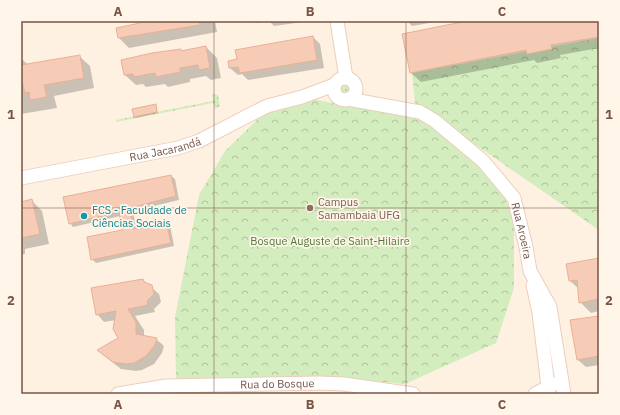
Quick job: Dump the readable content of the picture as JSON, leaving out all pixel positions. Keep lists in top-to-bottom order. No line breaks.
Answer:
{"streets":{"street":["Rua Jacarandá","Rua Aroeira","Rua do Bosque"]},"crossings":[["Rua Jacarandá","Rua Aroeira"]],"parks":["Bosque Auguste de Saint-Hilaire"],"places":["Campus Samambaia UFG","FCS - Faculdade de Ciências Sociais"],"grid":{"columns":["A","B","C"],"rows":["1","2"]}}
